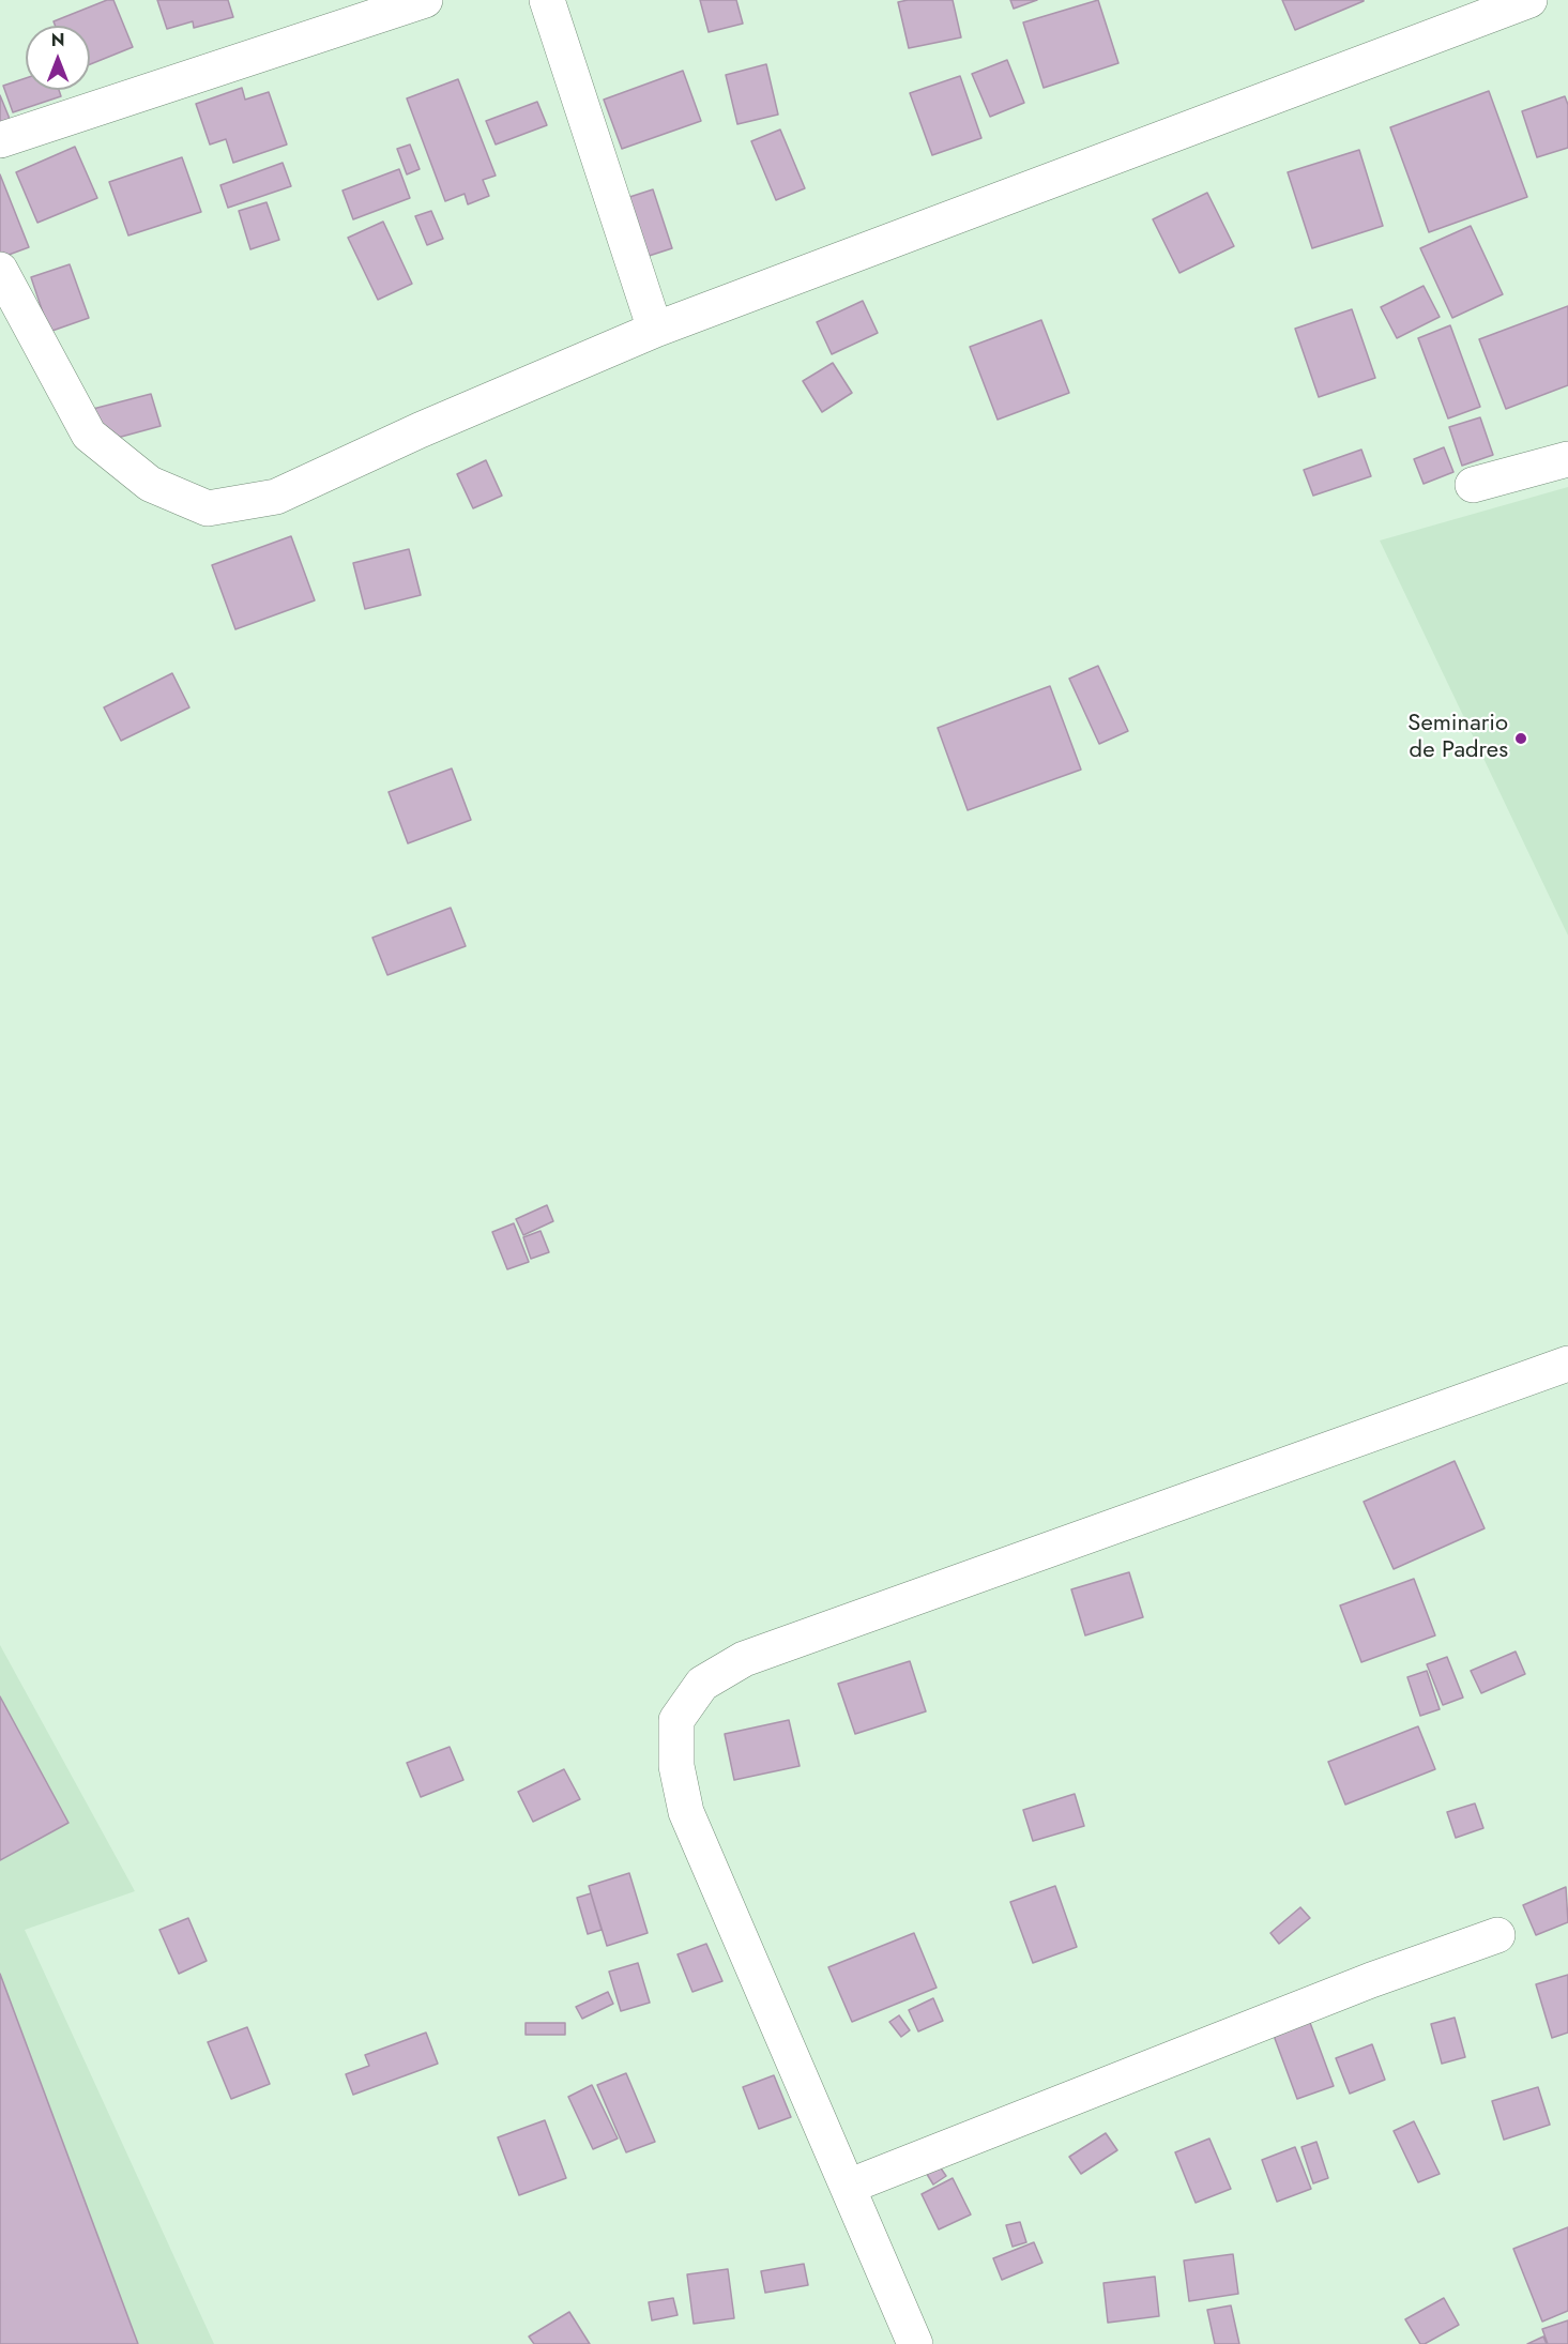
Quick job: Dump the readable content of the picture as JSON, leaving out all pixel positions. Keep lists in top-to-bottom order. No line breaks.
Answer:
{"places":["Seminario de Padres"],"north":"top"}
